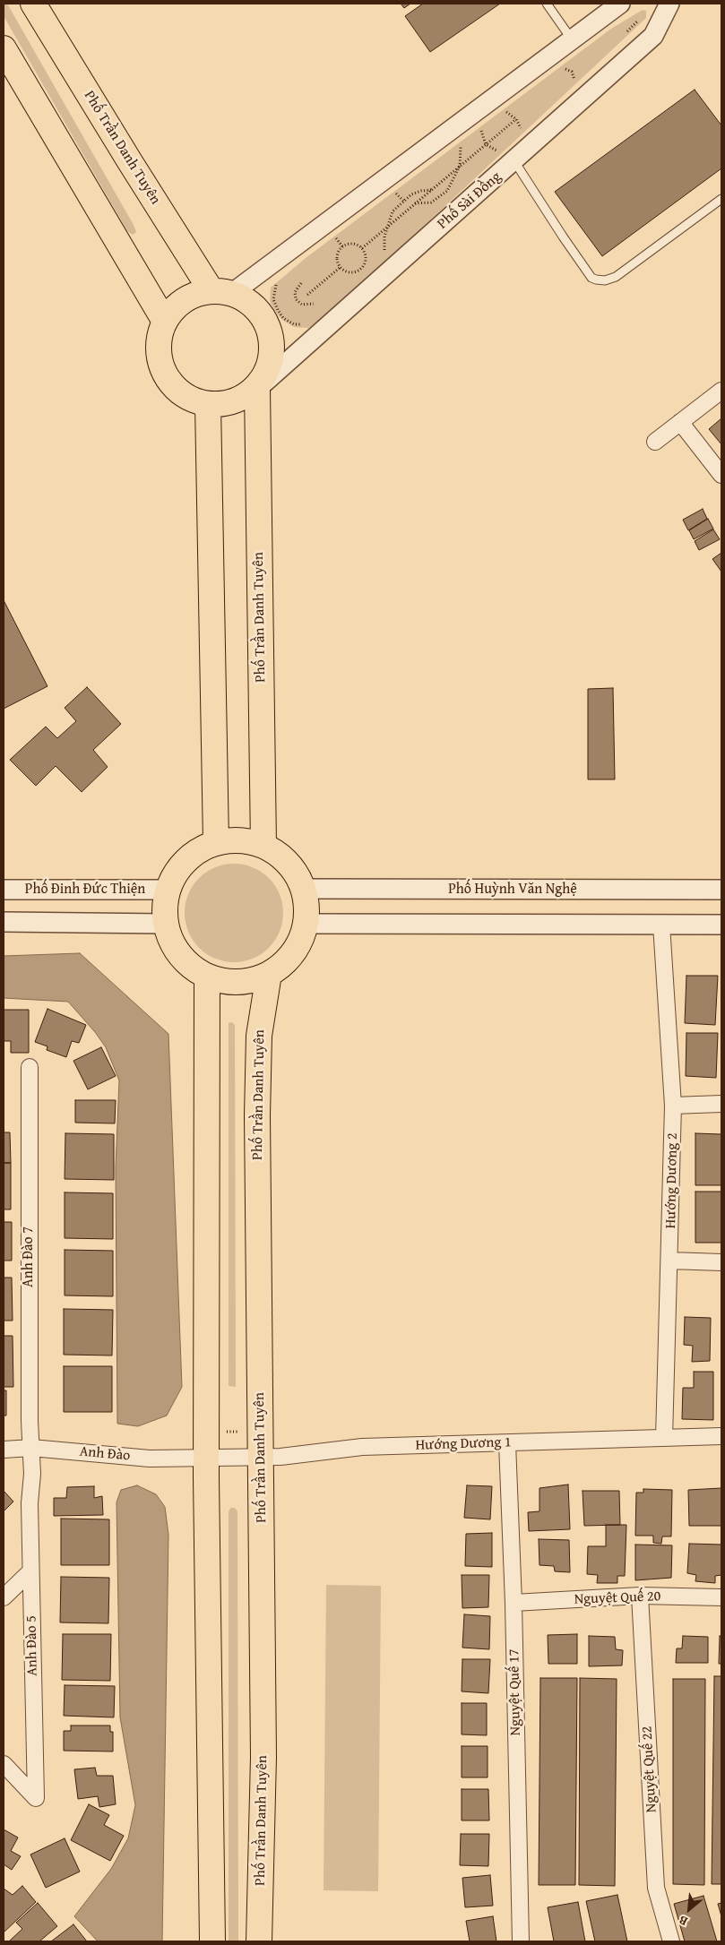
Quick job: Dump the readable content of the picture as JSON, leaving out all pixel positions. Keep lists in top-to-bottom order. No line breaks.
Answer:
{"streets":{"main road":["Phố Trần Danh Tuyên"],"street":["Phố Sài Đồng","Phố Đinh Đức Thiện","Phố Huỳnh Văn Nghệ","Hướng Dương 2","Anh Đào 7","Hướng Dương 1","Anh Đào","Nguyệt Quế 20","Anh Đào 5","Nguyệt Quế 17","Nguyệt Quế 22"]},"crossings":[["Phố Trần Danh Tuyên","Phố Sài Đồng"],["Phố Trần Danh Tuyên","Phố Đinh Đức Thiện"],["Phố Trần Danh Tuyên","Phố Huỳnh Văn Nghệ"],["Phố Trần Danh Tuyên","Hướng Dương 1"],["Phố Đinh Đức Thiện","Phố Huỳnh Văn Nghệ"],["Hướng Dương 2","Hướng Dương 1"],["Anh Đào 7","Anh Đào"],["Anh Đào 7","Anh Đào 5"],["Hướng Dương 1","Anh Đào"],["Hướng Dương 1","Nguyệt Quế 17"],["Anh Đào","Anh Đào 5"],["Nguyệt Quế 20","Nguyệt Quế 17"],["Nguyệt Quế 20","Nguyệt Quế 22"]],"north":"bottom left"}
